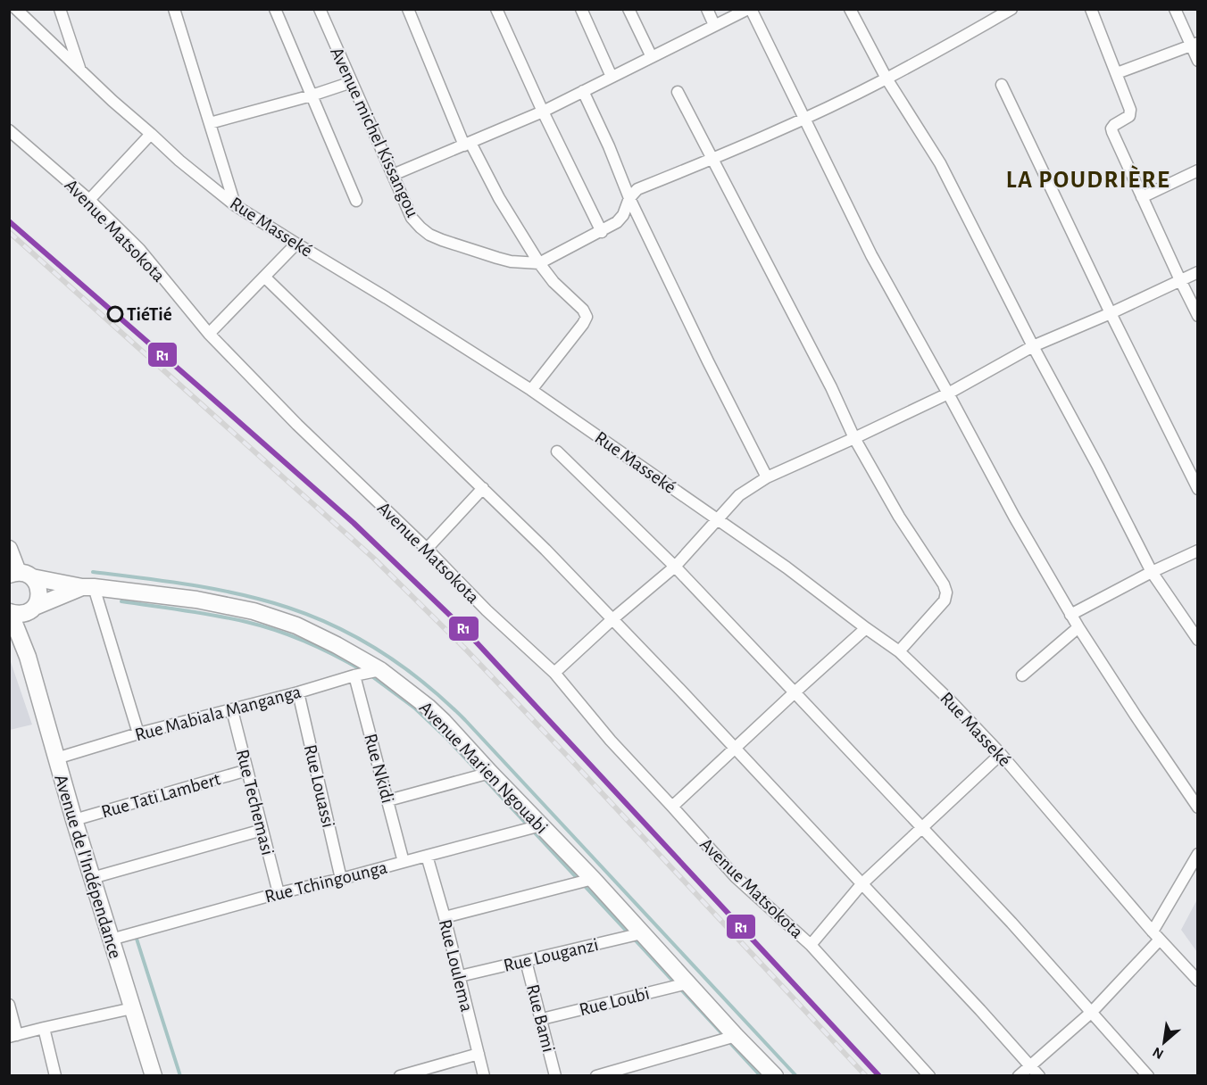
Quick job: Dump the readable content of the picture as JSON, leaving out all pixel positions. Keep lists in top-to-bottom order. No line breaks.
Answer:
{"streets":{"street":["Avenue michel Kissangou","Rue Masseké","Avenue Matsokota","Rue Mabiala Manganga","Avenue Marien Ngouabi","Rue Nkidi","Rue Louassi","Rue Tati Lambert","Rue Techemasi","Avenue de l'Indépendance","Rue Tchingounga","Rue Louganzi","Rue Loulema","Rue Loubi","Rue Bami"]},"crossings":[["Rue Mabiala Manganga","Avenue Marien Ngouabi"],["Rue Mabiala Manganga","Rue Nkidi"],["Rue Mabiala Manganga","Rue Louassi"],["Rue Mabiala Manganga","Rue Techemasi"],["Rue Mabiala Manganga","Avenue de l'Indépendance"],["Avenue Marien Ngouabi","Avenue de l'Indépendance"],["Avenue Marien Ngouabi","Rue Tchingounga"],["Avenue Marien Ngouabi","Rue Louganzi"],["Avenue Marien Ngouabi","Rue Loubi"],["Rue Nkidi","Rue Tchingounga"],["Rue Louassi","Rue Tchingounga"],["Rue Tati Lambert","Rue Techemasi"],["Rue Tati Lambert","Avenue de l'Indépendance"],["Rue Techemasi","Rue Tchingounga"],["Avenue de l'Indépendance","Rue Tchingounga"],["Rue Tchingounga","Rue Loulema"],["Rue Louganzi","Rue Loulema"],["Rue Louganzi","Rue Bami"],["Rue Loubi","Rue Bami"]],"districts":["LA POUDRIÈRE"],"places":["TiéTié"],"lines":["transit line R1"],"north":"bottom left"}
